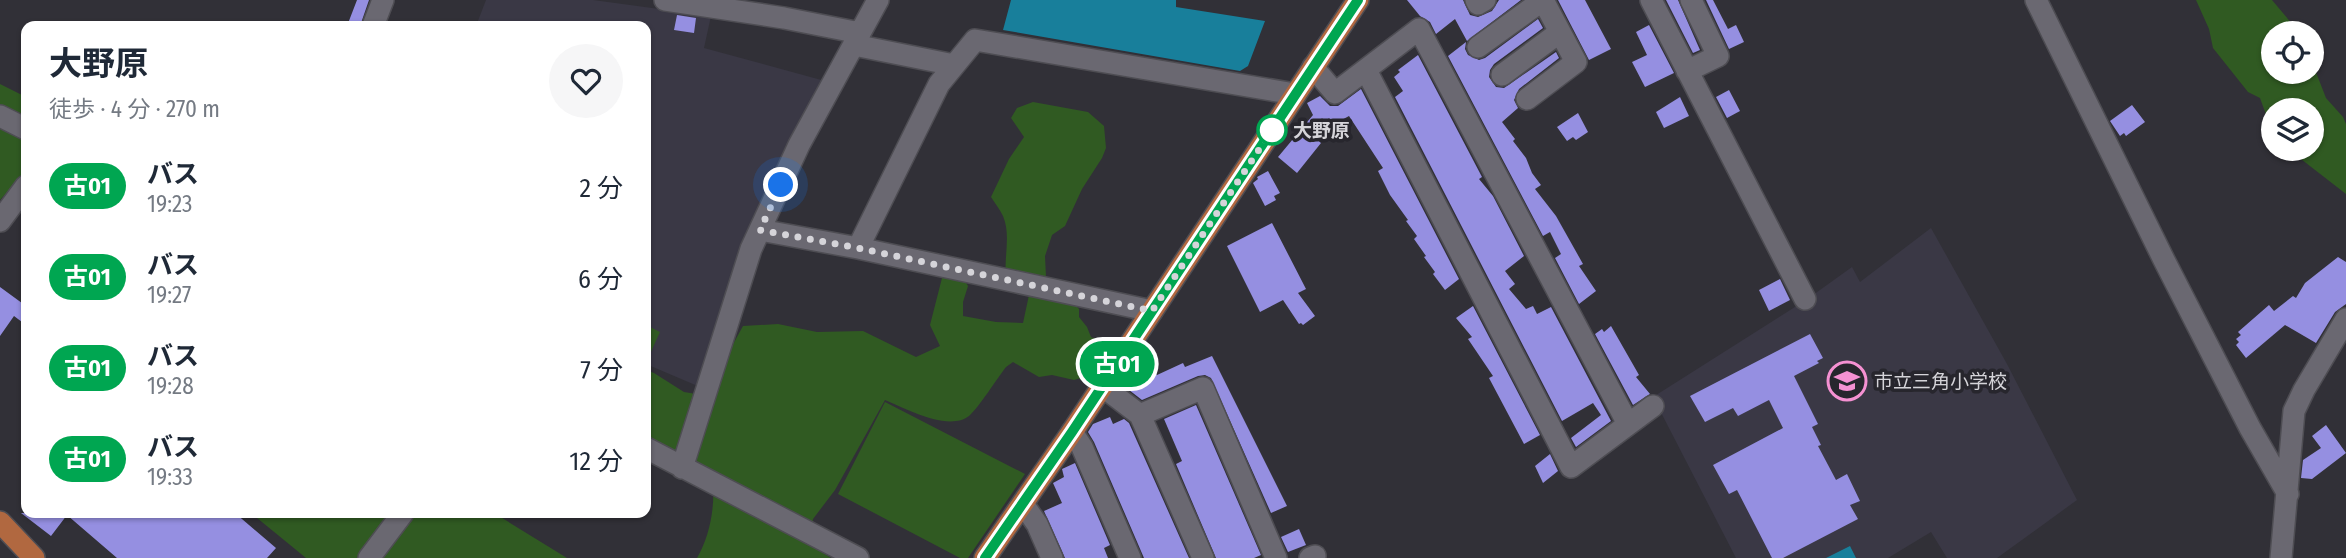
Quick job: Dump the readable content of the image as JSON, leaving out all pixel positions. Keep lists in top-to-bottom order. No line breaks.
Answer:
{"places":{"other":["大野原"],"school or university":["市立三角小学校"]},"lines":["bus line 古01"],"page":{"on_map":"古01","heading":["大野原","徒歩 · 4 分 · 270 m"],"list":[{"mark":"古01","name":"バス","note":"19:23","value":"2 分"},{"mark":"古01","name":"バス","note":"19:27","value":"6 分"},{"mark":"古01","name":"バス","note":"19:28","value":"7 分"},{"mark":"古01","name":"バス","note":"19:33","value":"12 分"}]}}
